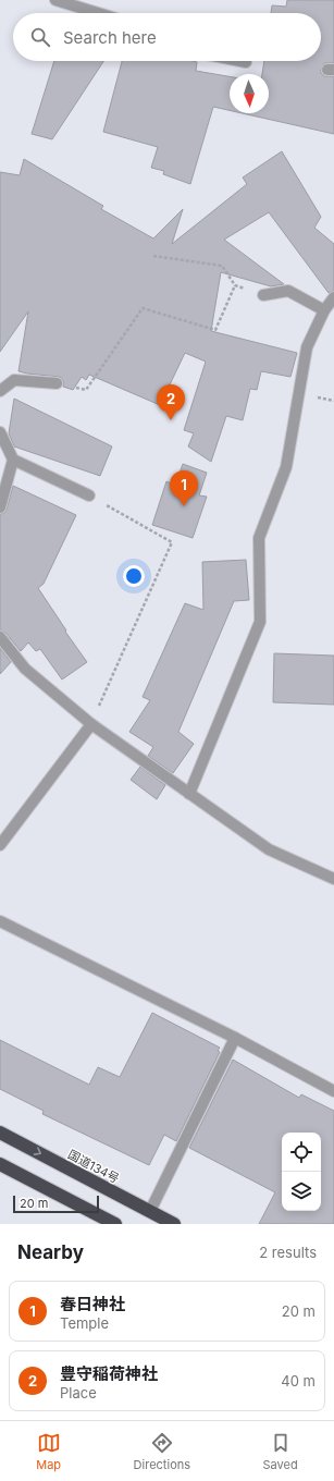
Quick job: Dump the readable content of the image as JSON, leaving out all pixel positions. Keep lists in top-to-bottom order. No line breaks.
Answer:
{"streets":{"highway":["国道134号"]},"scale_bar":"20 m","north":"bottom","page":{"search":"Search here","pins":["2","1"],"scale":"20 m","heading":["Nearby","2 results"],"list":[{"mark":"1","name":"春日神社","note":"Temple","value":"20 m"},{"mark":"2","name":"豊守稲荷神社","note":"Place","value":"40 m"}],"nav":["Map","Directions","Saved"]}}
